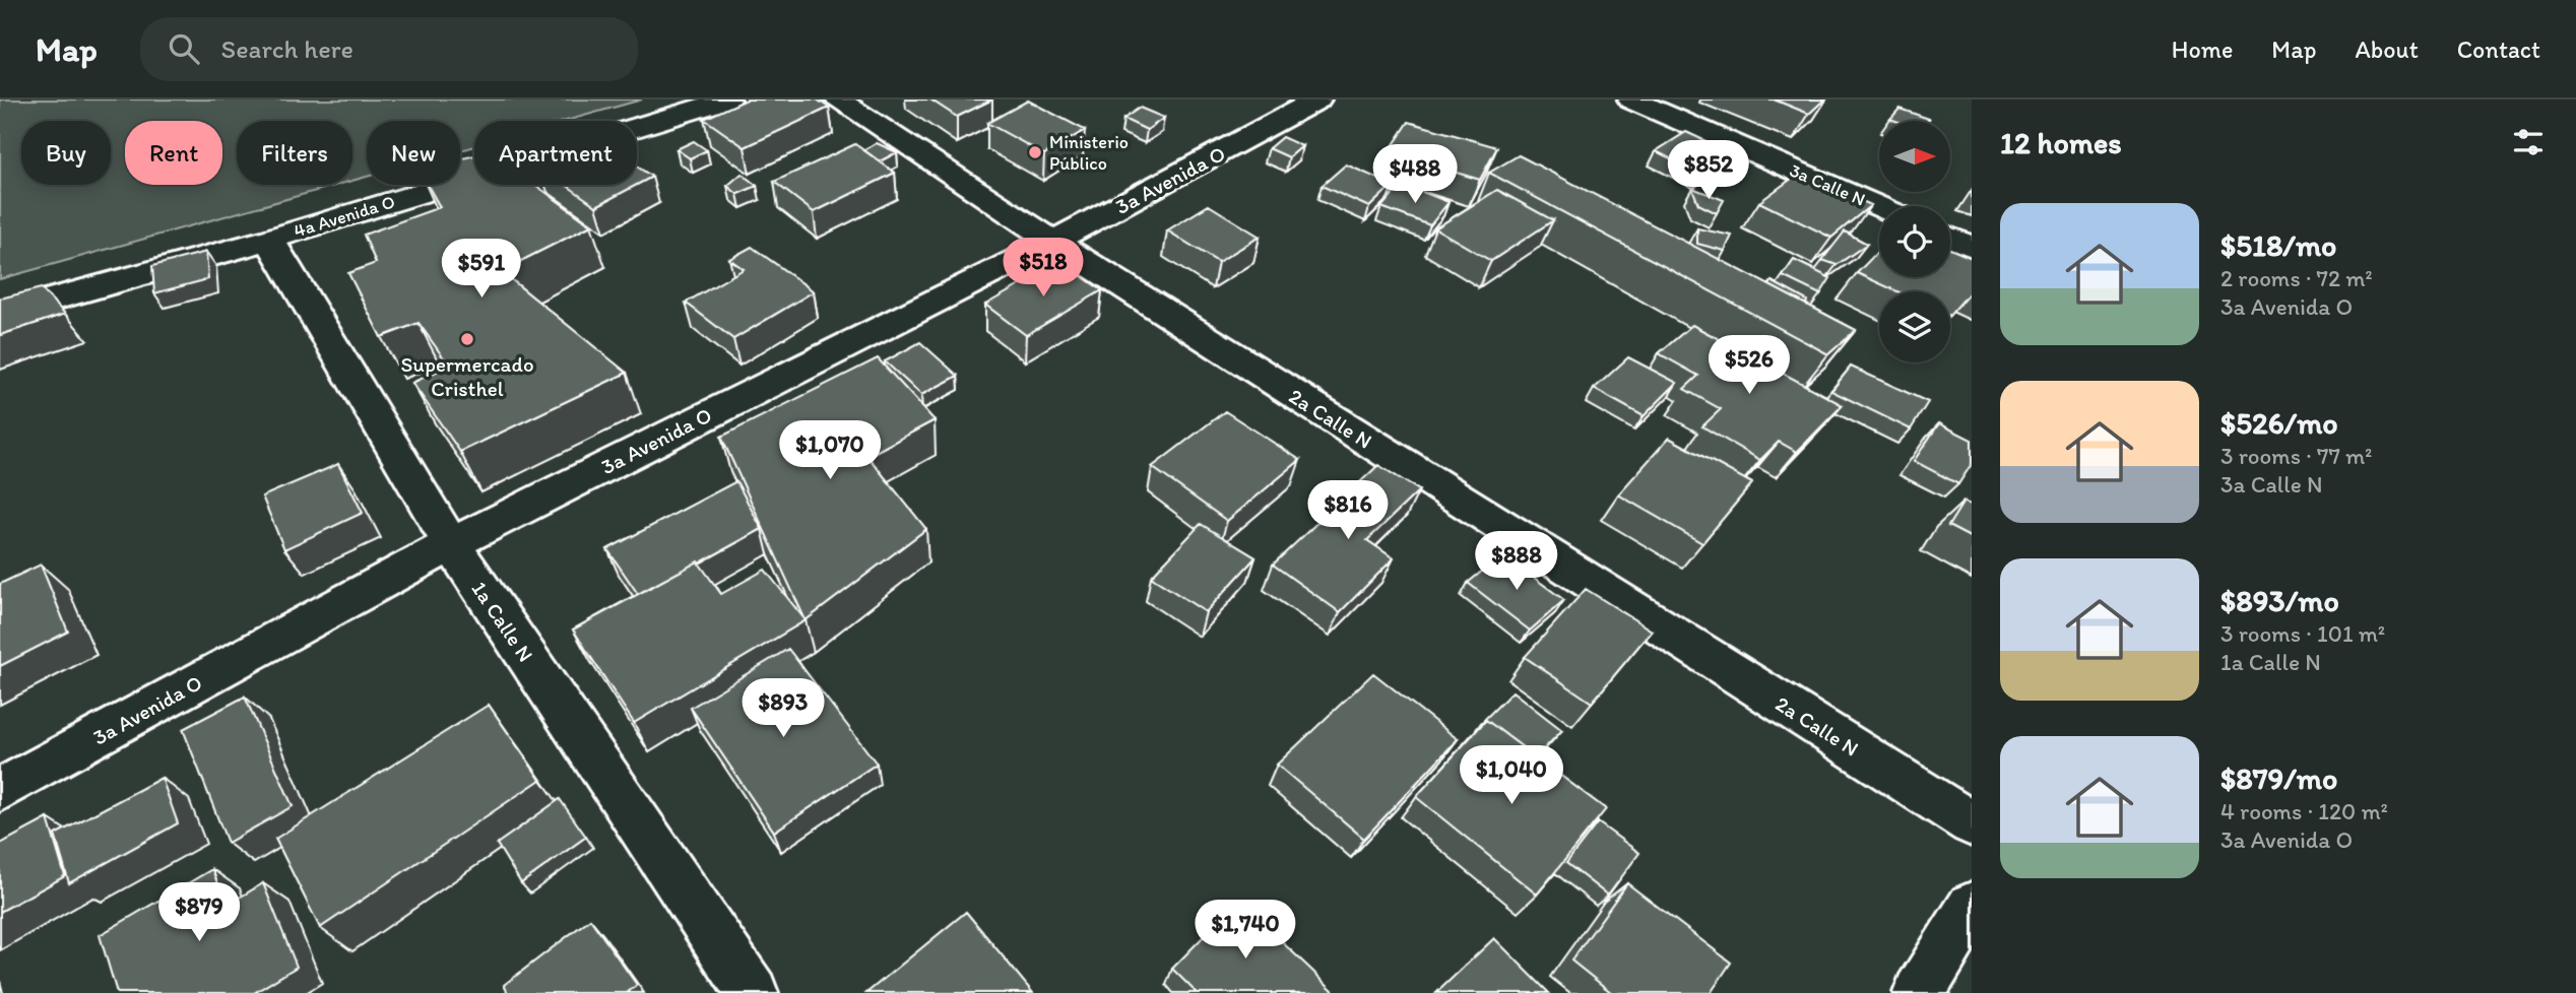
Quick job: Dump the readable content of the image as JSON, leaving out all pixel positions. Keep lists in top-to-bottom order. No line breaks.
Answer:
{"streets":{"street":["3a Avenida O","3a Calle N","4a Avenida O","2a Calle N","1a Calle N"]},"crossings":[["3a Avenida O","2a Calle N"],["3a Avenida O","1a Calle N"],["4a Avenida O","1a Calle N"]],"places":["Ministerio Público","Supermercado Cristhel"],"north":"right","page":{"header":"Map","search":"Search here","nav":["Home","Map","About","Contact"],"heading":"12 homes","chip":["Buy","Rent","Filters","New","Apartment"],"price":["$852","$488","$518","$591","$526","$1,070","$816","$888","$893","$1,040","$879","$1,740"],"list":[{"name":"$518/mo","note":"2 rooms · 72 m² · 3a Avenida O"},{"name":"$526/mo","note":"3 rooms · 77 m² · 3a Calle N"},{"name":"$893/mo","note":"3 rooms · 101 m² · 1a Calle N"},{"name":"$879/mo","note":"4 rooms · 120 m² · 3a Avenida O"}]}}
